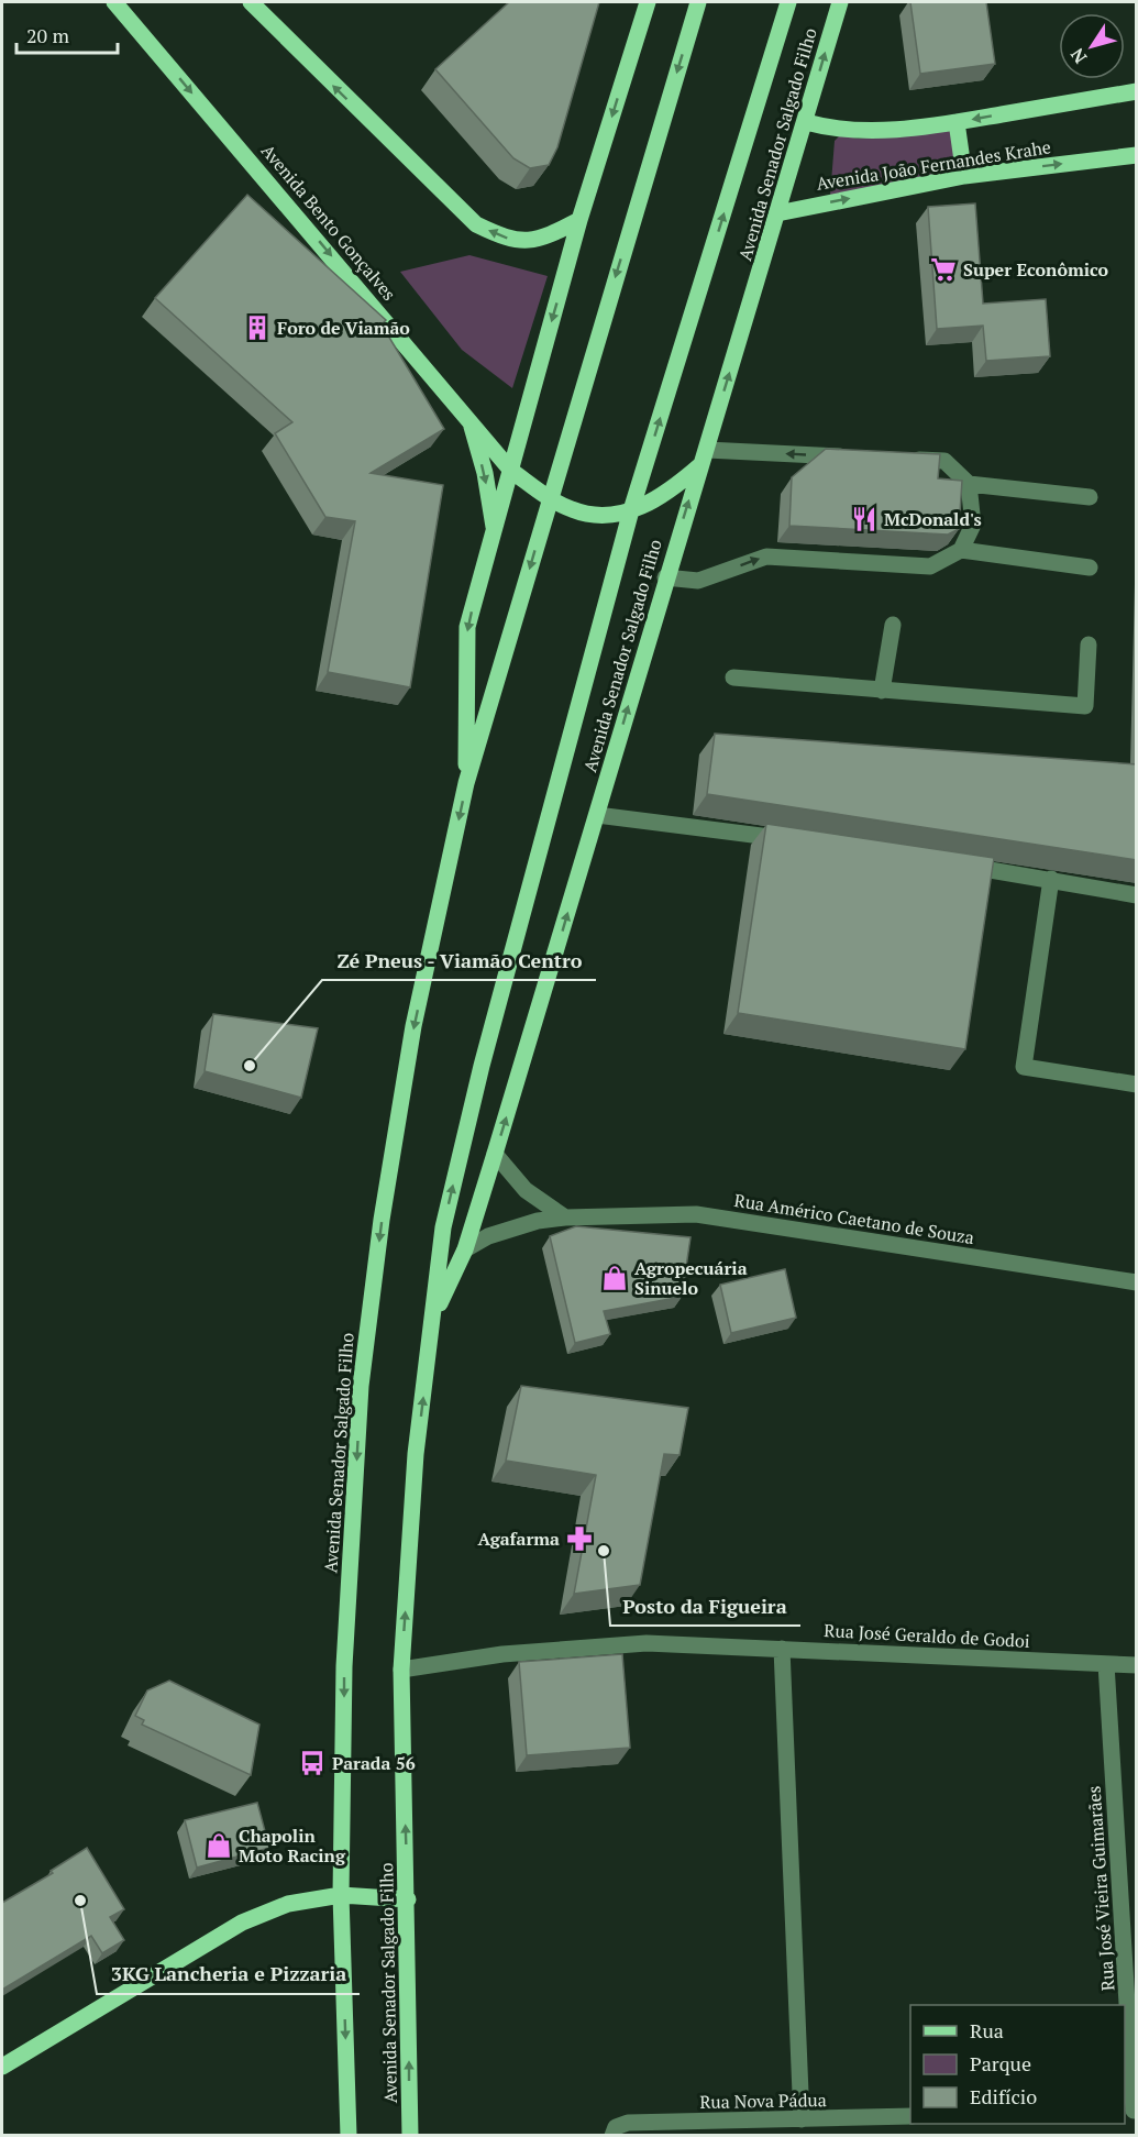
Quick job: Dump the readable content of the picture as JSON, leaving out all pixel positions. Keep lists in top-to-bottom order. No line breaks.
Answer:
{"streets":{"main road":["Avenida Senador Salgado Filho","Avenida João Fernandes Krahe","Avenida Bento Gonçalves"],"street":["Rua Américo Caetano de Souza","Rua José Geraldo de Godoi","Rua José Vieira Guimarães","Rua Nova Pádua"]},"crossings":[["Avenida Senador Salgado Filho","Avenida João Fernandes Krahe"],["Avenida Senador Salgado Filho","Avenida Bento Gonçalves"],["Avenida Senador Salgado Filho","Rua Américo Caetano de Souza"],["Avenida Senador Salgado Filho","Rua José Geraldo de Godoi"],["Rua José Geraldo de Godoi","Rua José Vieira Guimarães"]],"one_way":["Avenida Bento Gonçalves"],"places":{"supermarket":["Super Econômico"],"building":["Foro de Viamão"],"restaurant":["McDonald's"],"other":["Zé Pneus - Viamão Centro","Posto da Figueira","3KG Lancheria e Pizzaria"],"shop":["Agropecuária Sinuelo","Chapolin Moto Racing"],"pharmacy":["Agafarma"],"bus stop":["Parada 56"]},"legend":["Rua","Parque","Edifício"],"scale_bar":"20 m","north":"bottom left"}
